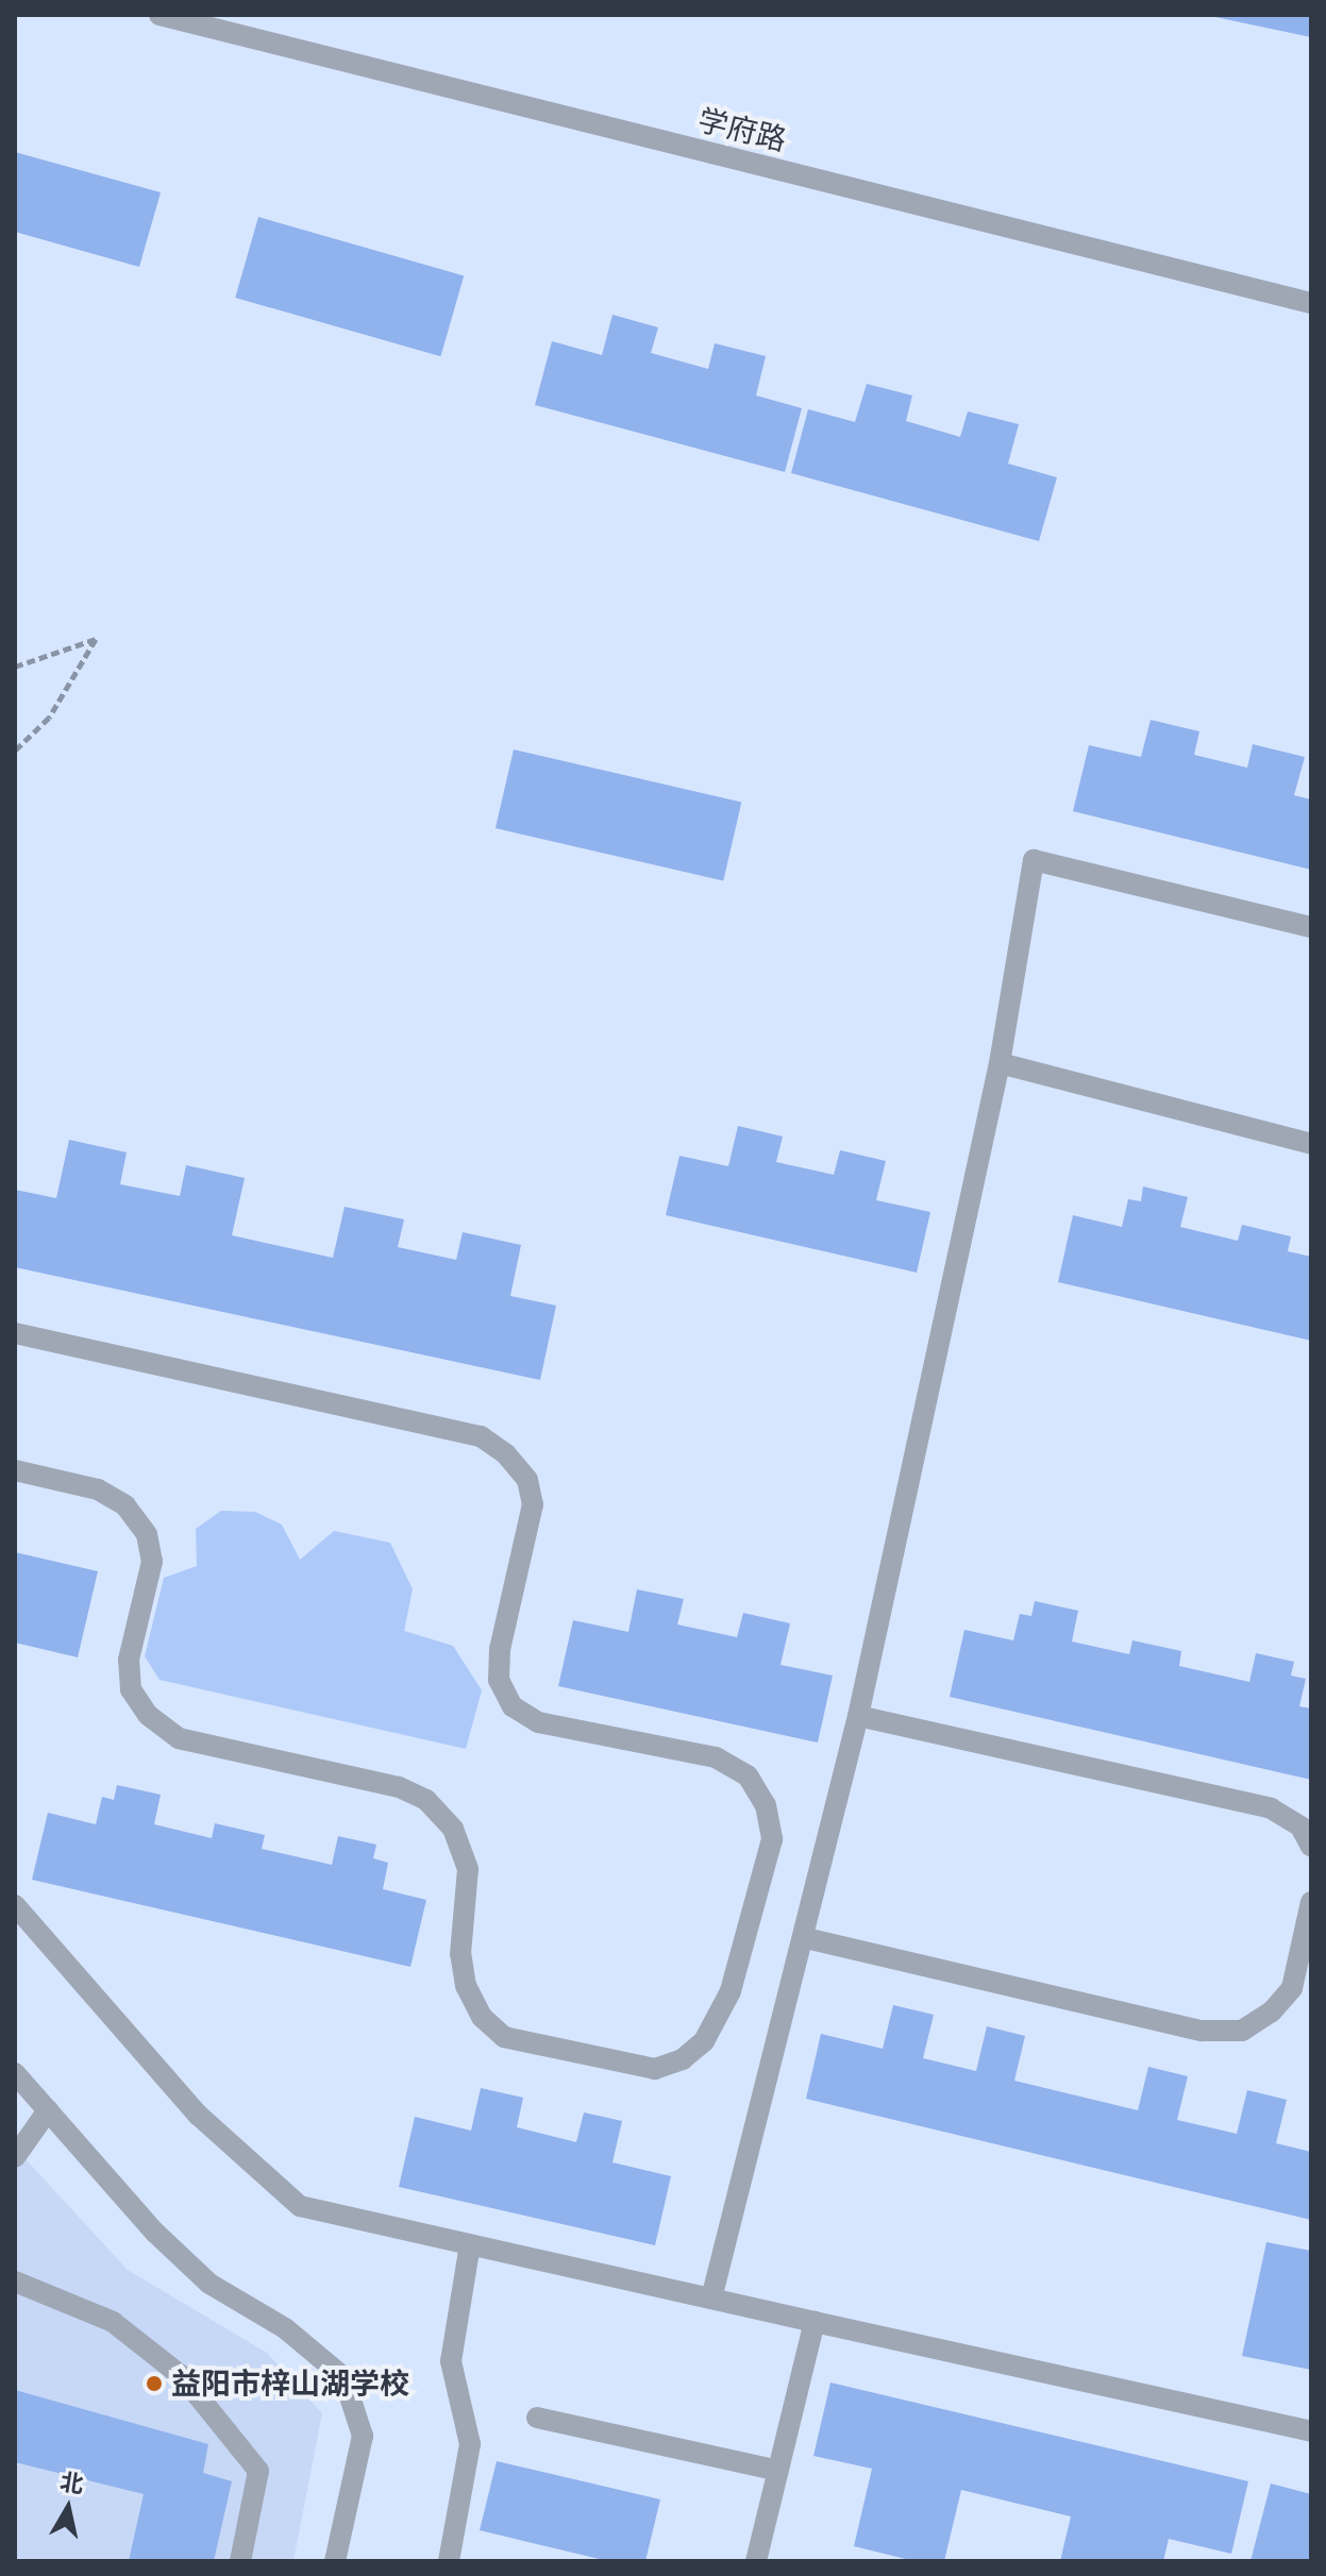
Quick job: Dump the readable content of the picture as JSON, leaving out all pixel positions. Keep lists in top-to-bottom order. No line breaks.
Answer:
{"streets":{"street":["学府路"]},"places":["益阳市梓山湖学校"],"north":"top"}
